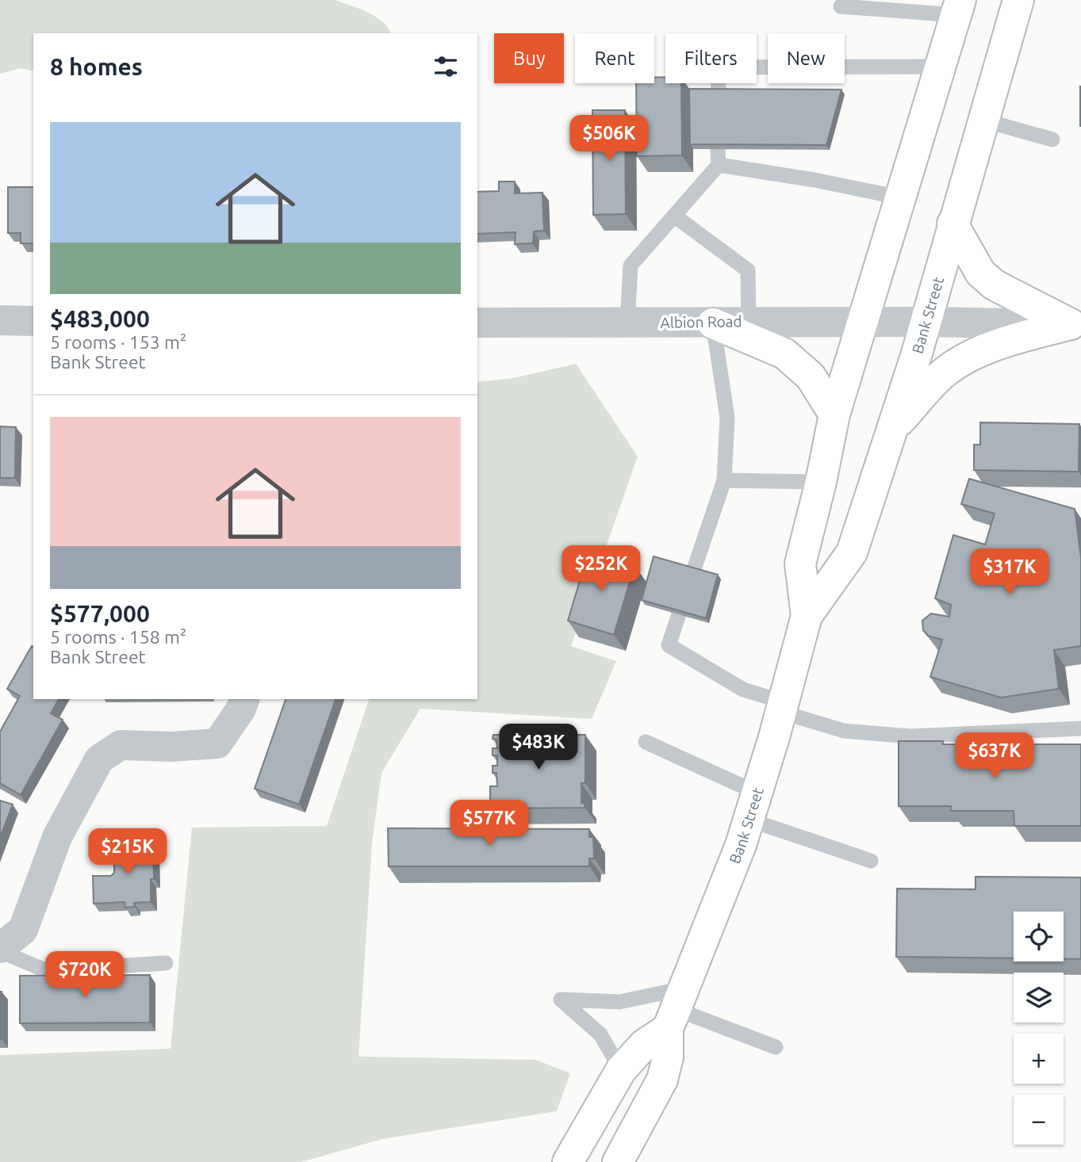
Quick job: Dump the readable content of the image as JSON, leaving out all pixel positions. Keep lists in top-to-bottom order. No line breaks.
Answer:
{"streets":{"main road":["Bank Street"],"street":["Albion Road"]},"crossings":[["Bank Street","Albion Road"]],"page":{"chip":["Buy","Rent","Filters","New"],"heading":"8 homes","list":[{"name":"$483,000","note":"5 rooms · 153 m² · Bank Street"},{"name":"$577,000","note":"5 rooms · 158 m² · Bank Street"}],"price":["$506K","$252K","$317K","$483K","$637K","$577K","$215K","$720K"],"map_buttons":["+","−"]}}
